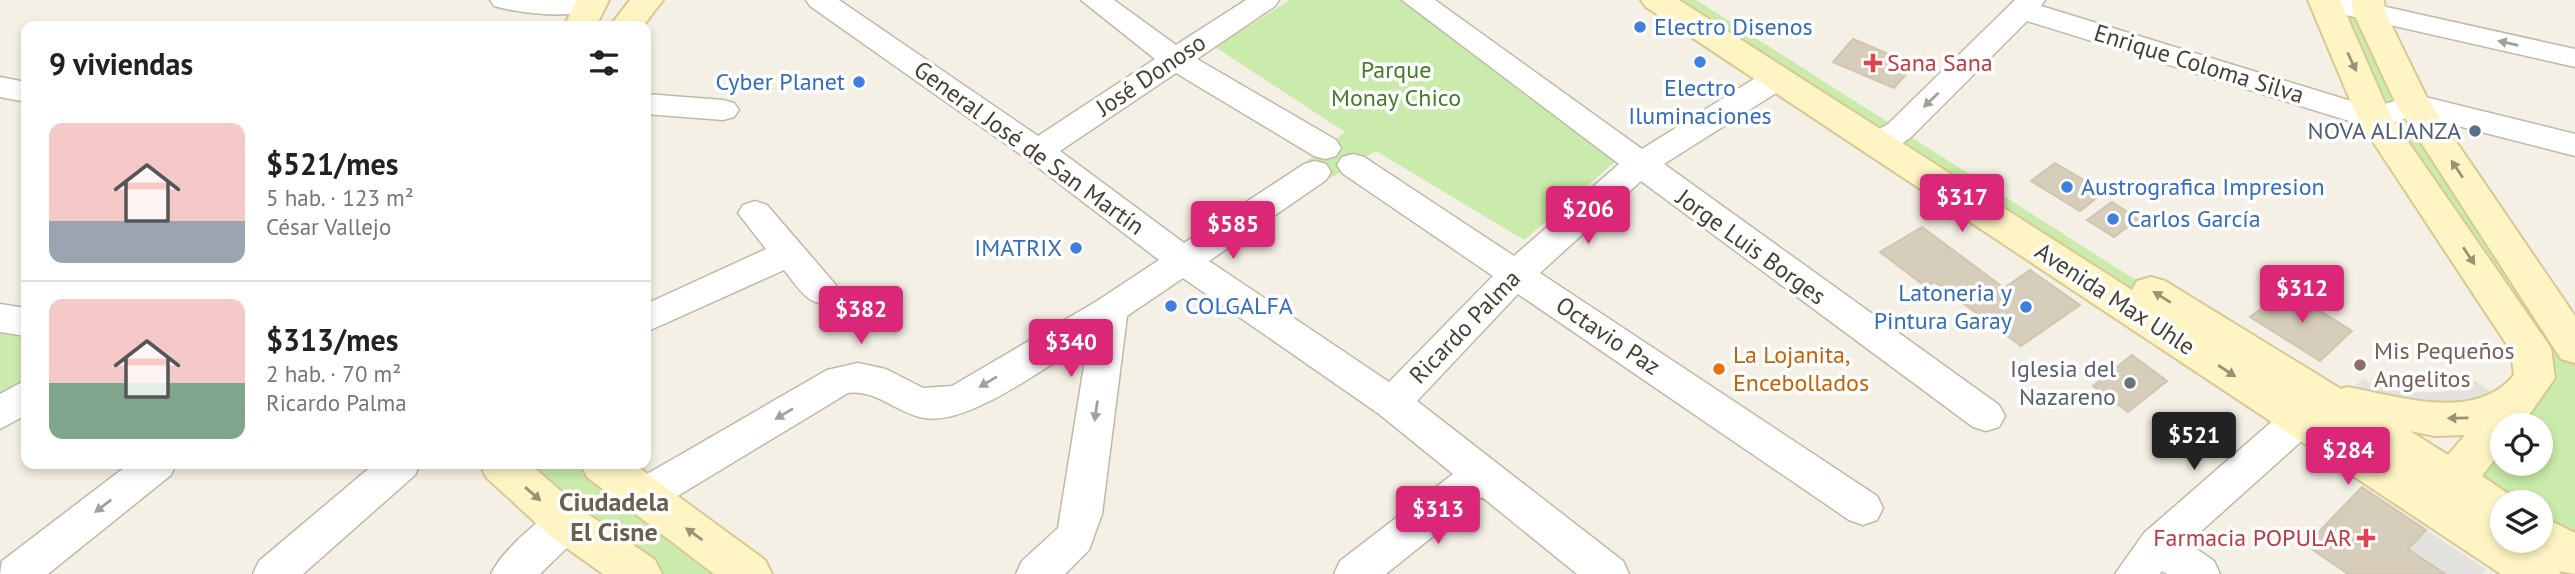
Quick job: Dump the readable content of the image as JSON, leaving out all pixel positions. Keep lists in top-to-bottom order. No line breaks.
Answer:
{"streets":{"main road":["Avenida Max Uhle"],"street":["Enrique Coloma Silva","José Donoso","General José de San Martín","Jorge Luis Borges","Ricardo Palma","Octavio Paz"]},"crossings":[["José Donoso","General José de San Martín"],["José Donoso","Octavio Paz"],["General José de San Martín","Ricardo Palma"],["Jorge Luis Borges","Ricardo Palma"],["Avenida Max Uhle","Ricardo Palma"],["Ricardo Palma","Octavio Paz"]],"districts":["Ciudadela El Cisne"],"parks":["Parque Monay Chico"],"places":{"other":["Electro Disenos","Electro Iluminaciones","Cyber Planet","NOVA ALIANZA","Austrografica Impresion","Carlos García","IMATRIX","COLGALFA","Latoneria y Pintura Garay","Mis Pequeños Angelitos","La Lojanita, Encebollados","Iglesia del Nazareno"],"health":["Sana Sana","Farmacia POPULAR"]},"page":{"heading":"9 viviendas","list":[{"name":"$521/mes","note":"5 hab. · 123 m² · César Vallejo"},{"name":"$313/mes","note":"2 hab. · 70 m² · Ricardo Palma"}],"price":["$317","$206","$585","$312","$382","$340","$521","$284","$313"]}}
